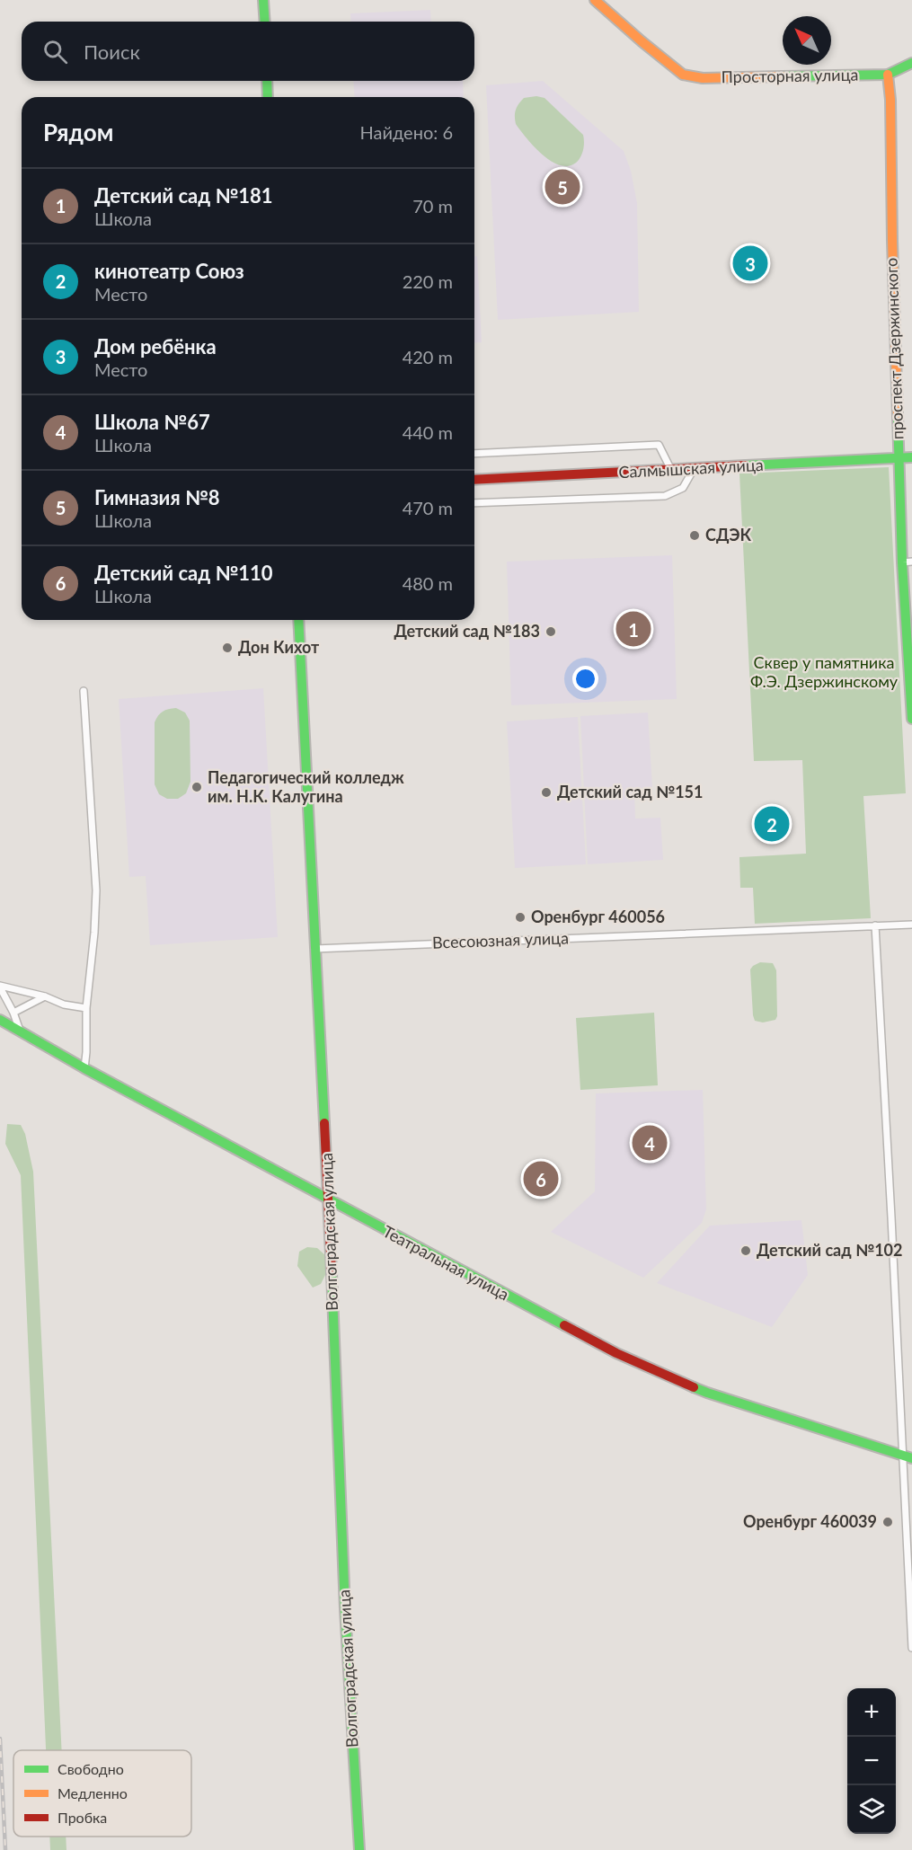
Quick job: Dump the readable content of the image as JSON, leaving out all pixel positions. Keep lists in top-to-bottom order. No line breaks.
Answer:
{"streets":{"main road":["Просторная улица","проспект Дзержинского","Салмышская улица","Волгоградская улица","Театральная улица"],"street":["Всесоюзная улица"]},"crossings":[["Просторная улица","проспект Дзержинского"],["проспект Дзержинского","Салмышская улица"],["Всесоюзная улица","Волгоградская улица"],["Волгоградская улица","Театральная улица"]],"parks":["Сквер у памятника Ф.Э. Дзержинскому"],"places":["СДЭК","Детский сад №183","Дон Кихот","Педагогический колледж им. Н.К. Калугина","Детский сад №151","Оренбург 460056","Детский сад №102","Оренбург 460039"],"legend":["Свободно","Медленно","Пробка"],"north":"top left","page":{"search":"Поиск","heading":["Рядом","Найдено: 6"],"pins":["5","3","1","2","4","6"],"list":[{"mark":"1","name":"Детский сад №181","note":"Школа","value":"70 m"},{"mark":"2","name":"кинотеатр Союз","note":"Место","value":"220 m"},{"mark":"3","name":"Дом ребёнка","note":"Место","value":"420 m"},{"mark":"4","name":"Школа №67","note":"Школа","value":"440 m"},{"mark":"5","name":"Гимназия №8","note":"Школа","value":"470 m"},{"mark":"6","name":"Детский сад №110","note":"Школа","value":"480 m"}],"map_buttons":["+","−"]}}
